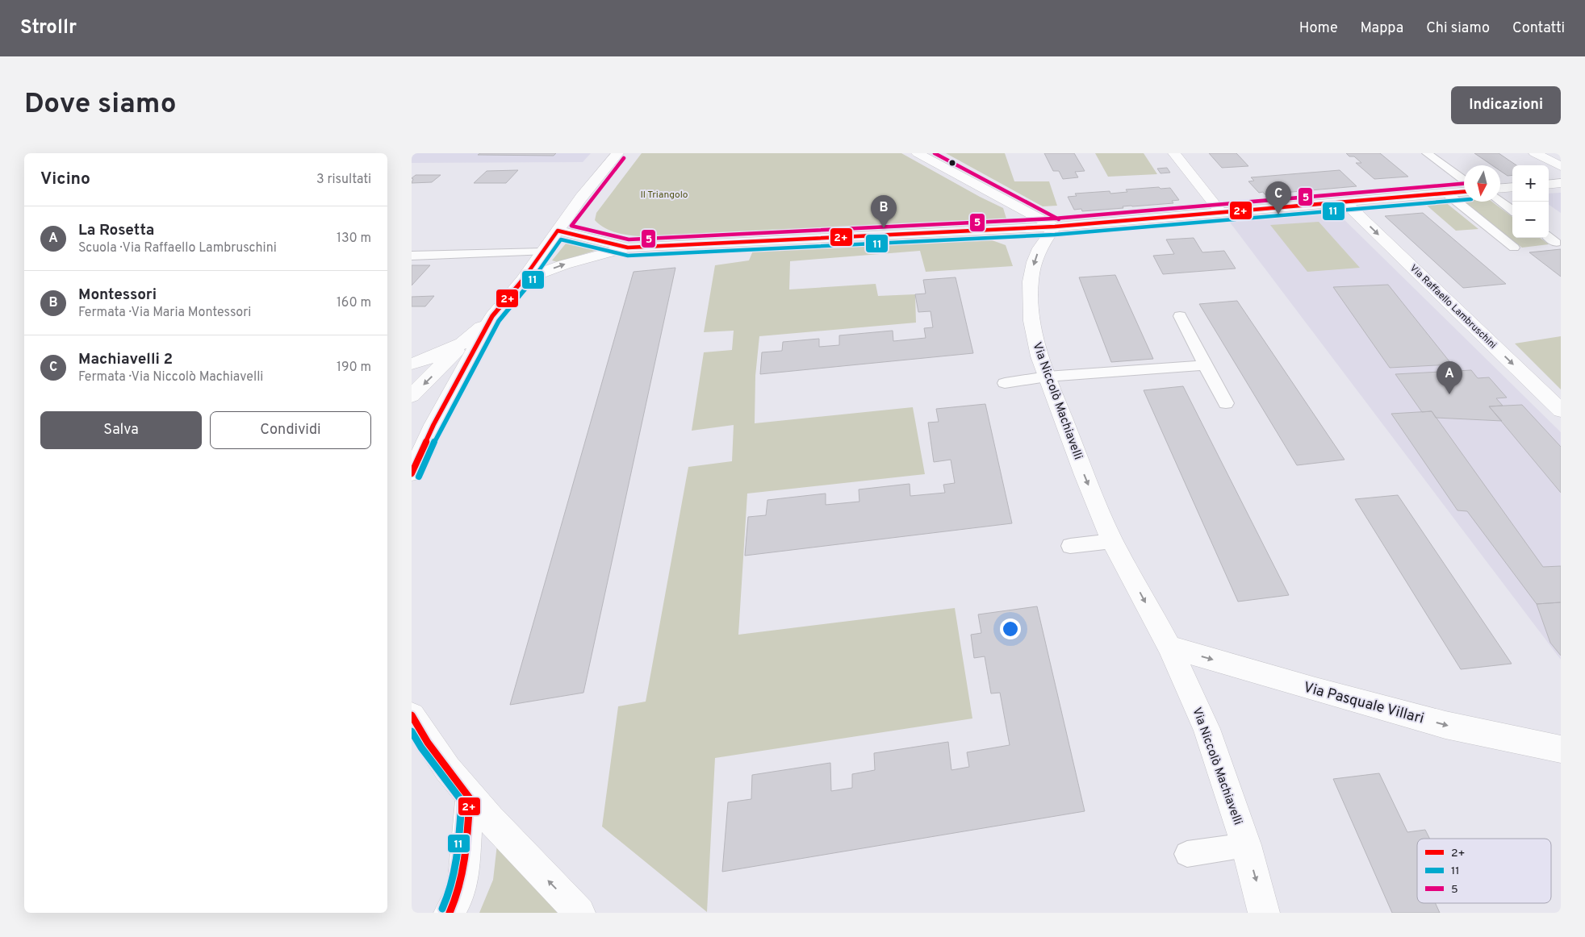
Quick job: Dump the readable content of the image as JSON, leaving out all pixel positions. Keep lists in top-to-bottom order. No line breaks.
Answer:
{"streets":{"street":["Via Raffaello Lambruschini","Via Niccolò Machiavelli","Via Pasquale Villari"]},"crossings":[["Via Niccolò Machiavelli","Via Pasquale Villari"]],"one_way":["Via Raffaello Lambruschini","Via Niccolò Machiavelli","Via Pasquale Villari"],"parks":["Il Triangolo"],"lines":["transit line 5","transit line 2+","transit line 11"],"legend":["2+","11","5"],"north":"bottom","page":{"header":"Strollr","nav":["Home","Mappa","Chi siamo","Contatti"],"buttons":["Indicazioni",["Salva","Condividi"]],"title":"Dove siamo","heading":["Vicino","3 risultati"],"map_buttons":["+","−"],"pins":["C","B","A"],"list":[{"mark":"A","name":"La Rosetta","note":"Scuola · Via Raffaello Lambruschini","value":"130 m"},{"mark":"B","name":"Montessori","note":"Fermata · Via Maria Montessori","value":"160 m"},{"mark":"C","name":"Machiavelli 2","note":"Fermata · Via Niccolò Machiavelli","value":"190 m"}]}}
